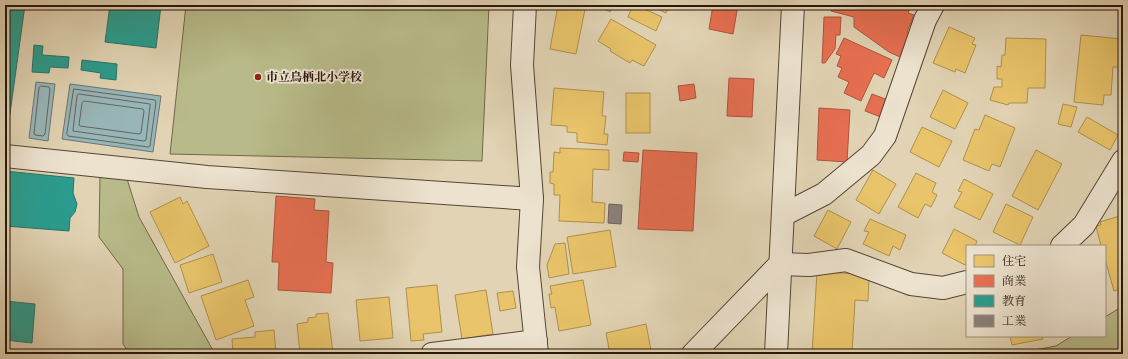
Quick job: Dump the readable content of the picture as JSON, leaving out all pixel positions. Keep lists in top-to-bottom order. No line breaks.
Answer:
{"places":["市立鳥栖北小学校"],"legend":["住宅","商業","教育","工業"]}
